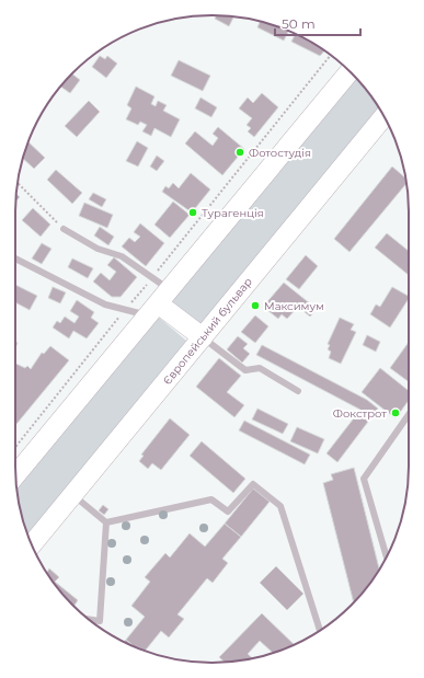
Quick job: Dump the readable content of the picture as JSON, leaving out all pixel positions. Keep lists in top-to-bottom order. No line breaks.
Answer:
{"streets":{"main road":["Європейський бульвар"]},"places":["Фотостудія","Турагенція","Максимум","Фокстрот"],"scale_bar":"50 m"}
